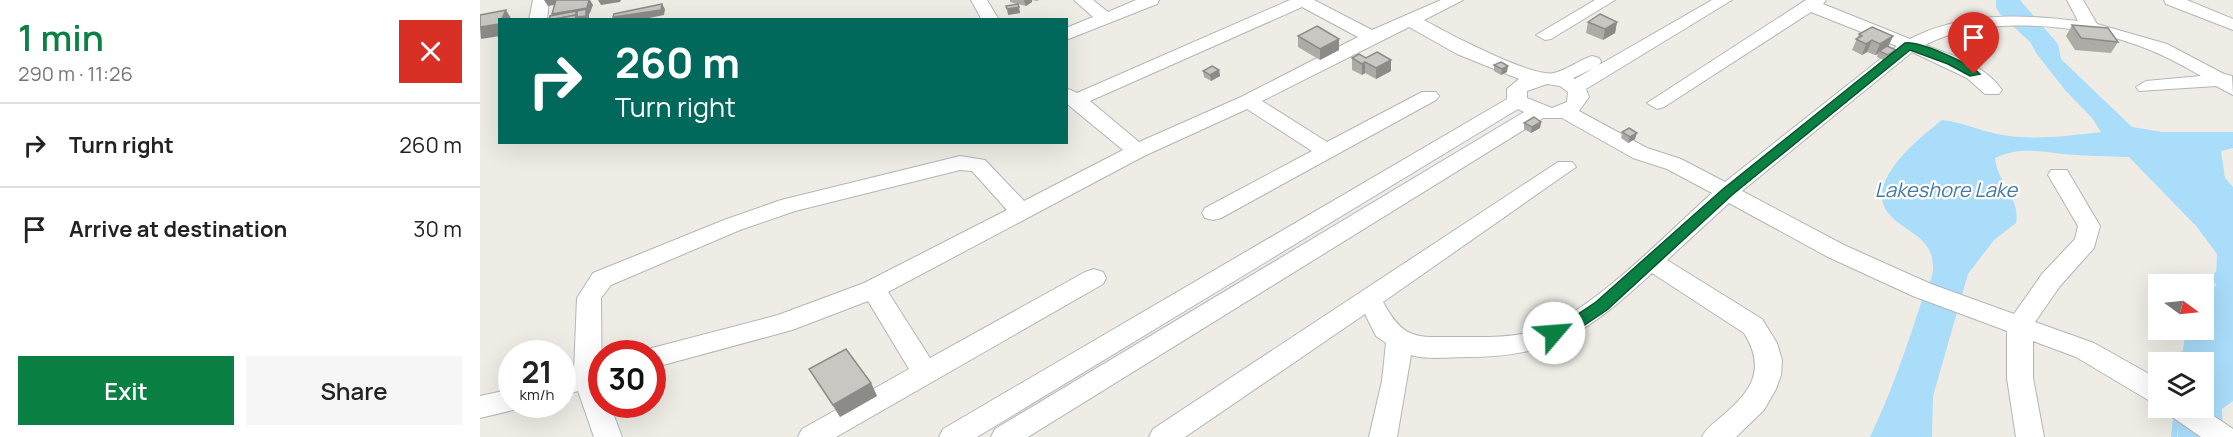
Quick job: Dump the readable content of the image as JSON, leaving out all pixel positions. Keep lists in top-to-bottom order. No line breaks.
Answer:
{"water":["Lakeshore Lake"],"north":"right","page":{"heading":["1 min","290 m · 11:26"],"turn":["260 m","Turn right"],"list":[{"name":"Turn right","value":"260 m"},{"name":"Arrive at destination","value":"30 m"}],"speed":"21 km/h","limit":"30","buttons":["Exit","Share"]}}
